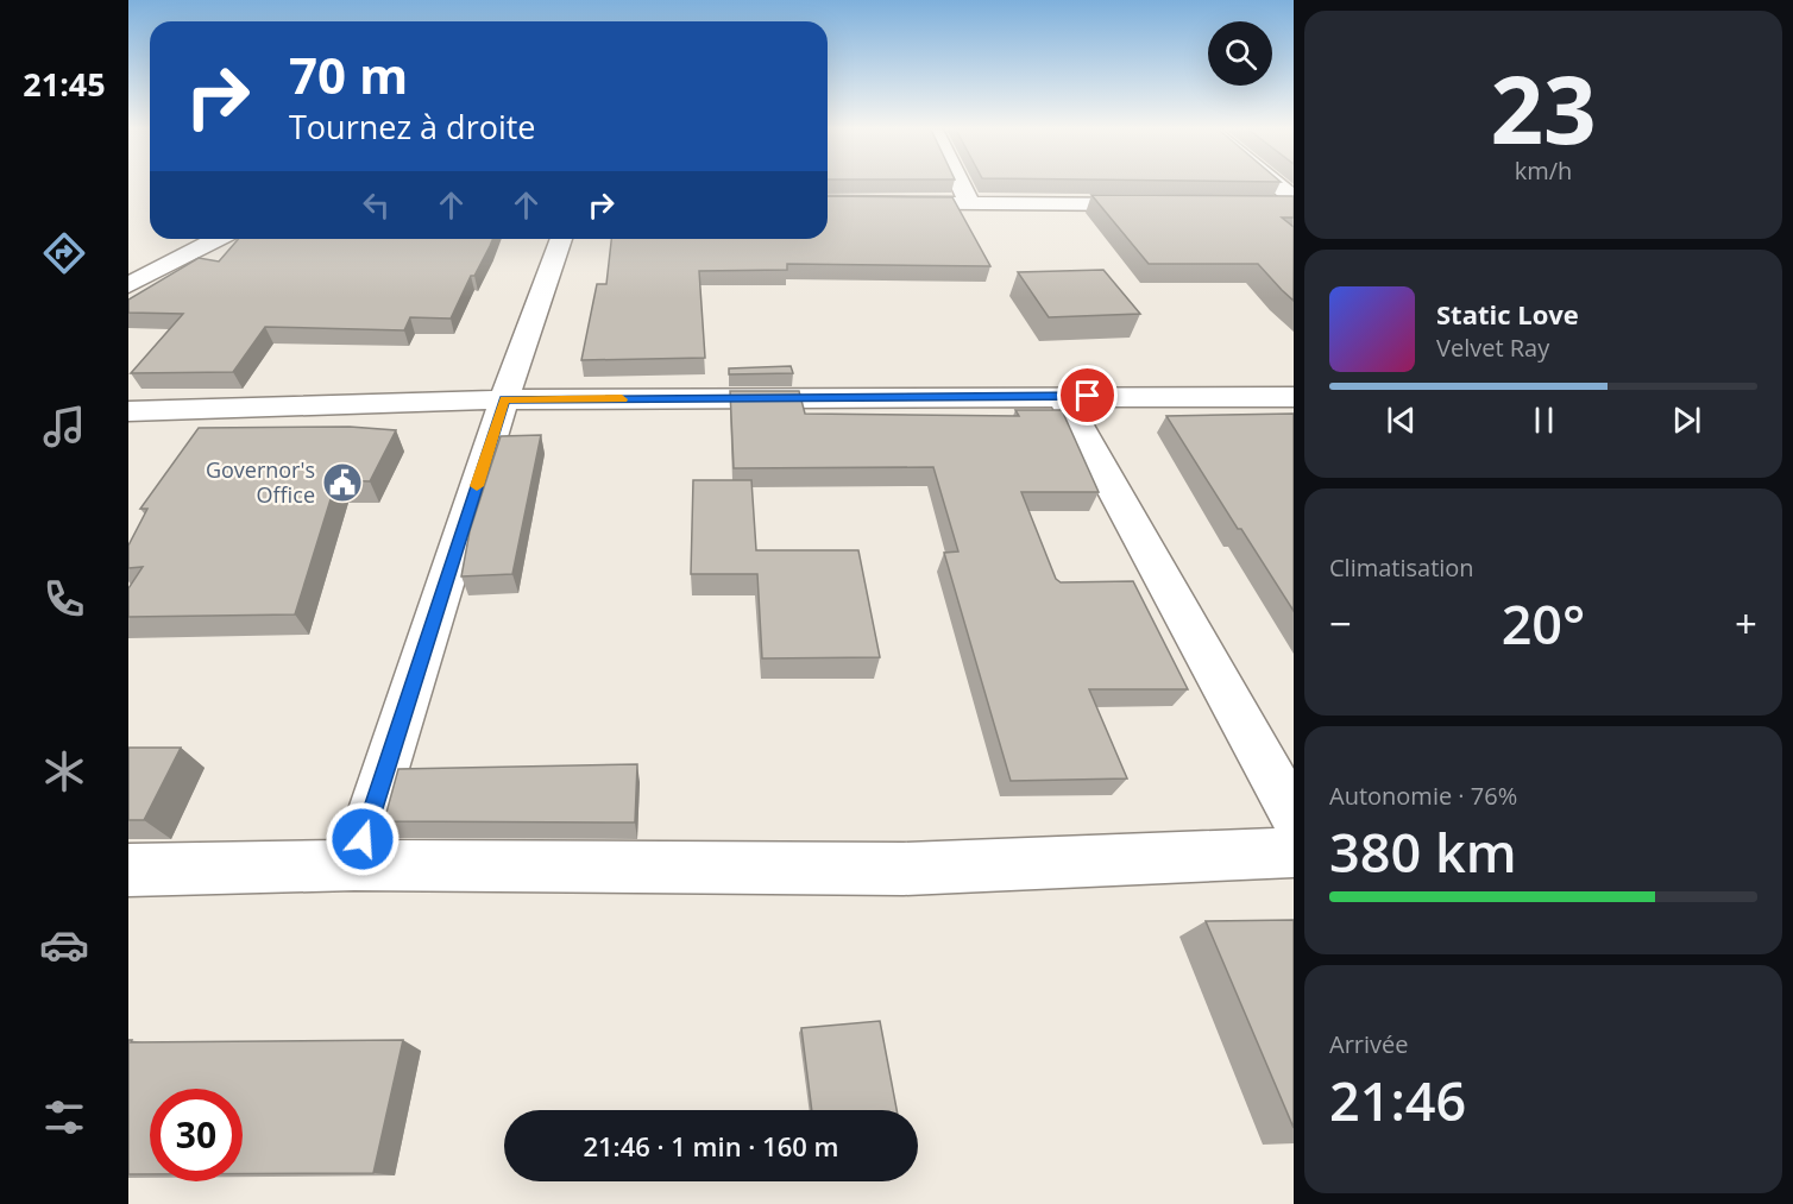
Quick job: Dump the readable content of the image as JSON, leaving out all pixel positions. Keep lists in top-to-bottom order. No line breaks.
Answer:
{"places":{"public building":["Governor's Office"]},"page":{"tabs":"21:45","tile":[["23","km/h"],"Climatisation",["Autonomie · 76%","380 km"],["Arrivée","21:46"]],"turn":["70 m","Tournez à droite"],"song":["Static Love","Velvet Ray"],"heat":["−","20°","+"],"limit":"30","trip":"21:46 · 1 min · 160 m"}}
